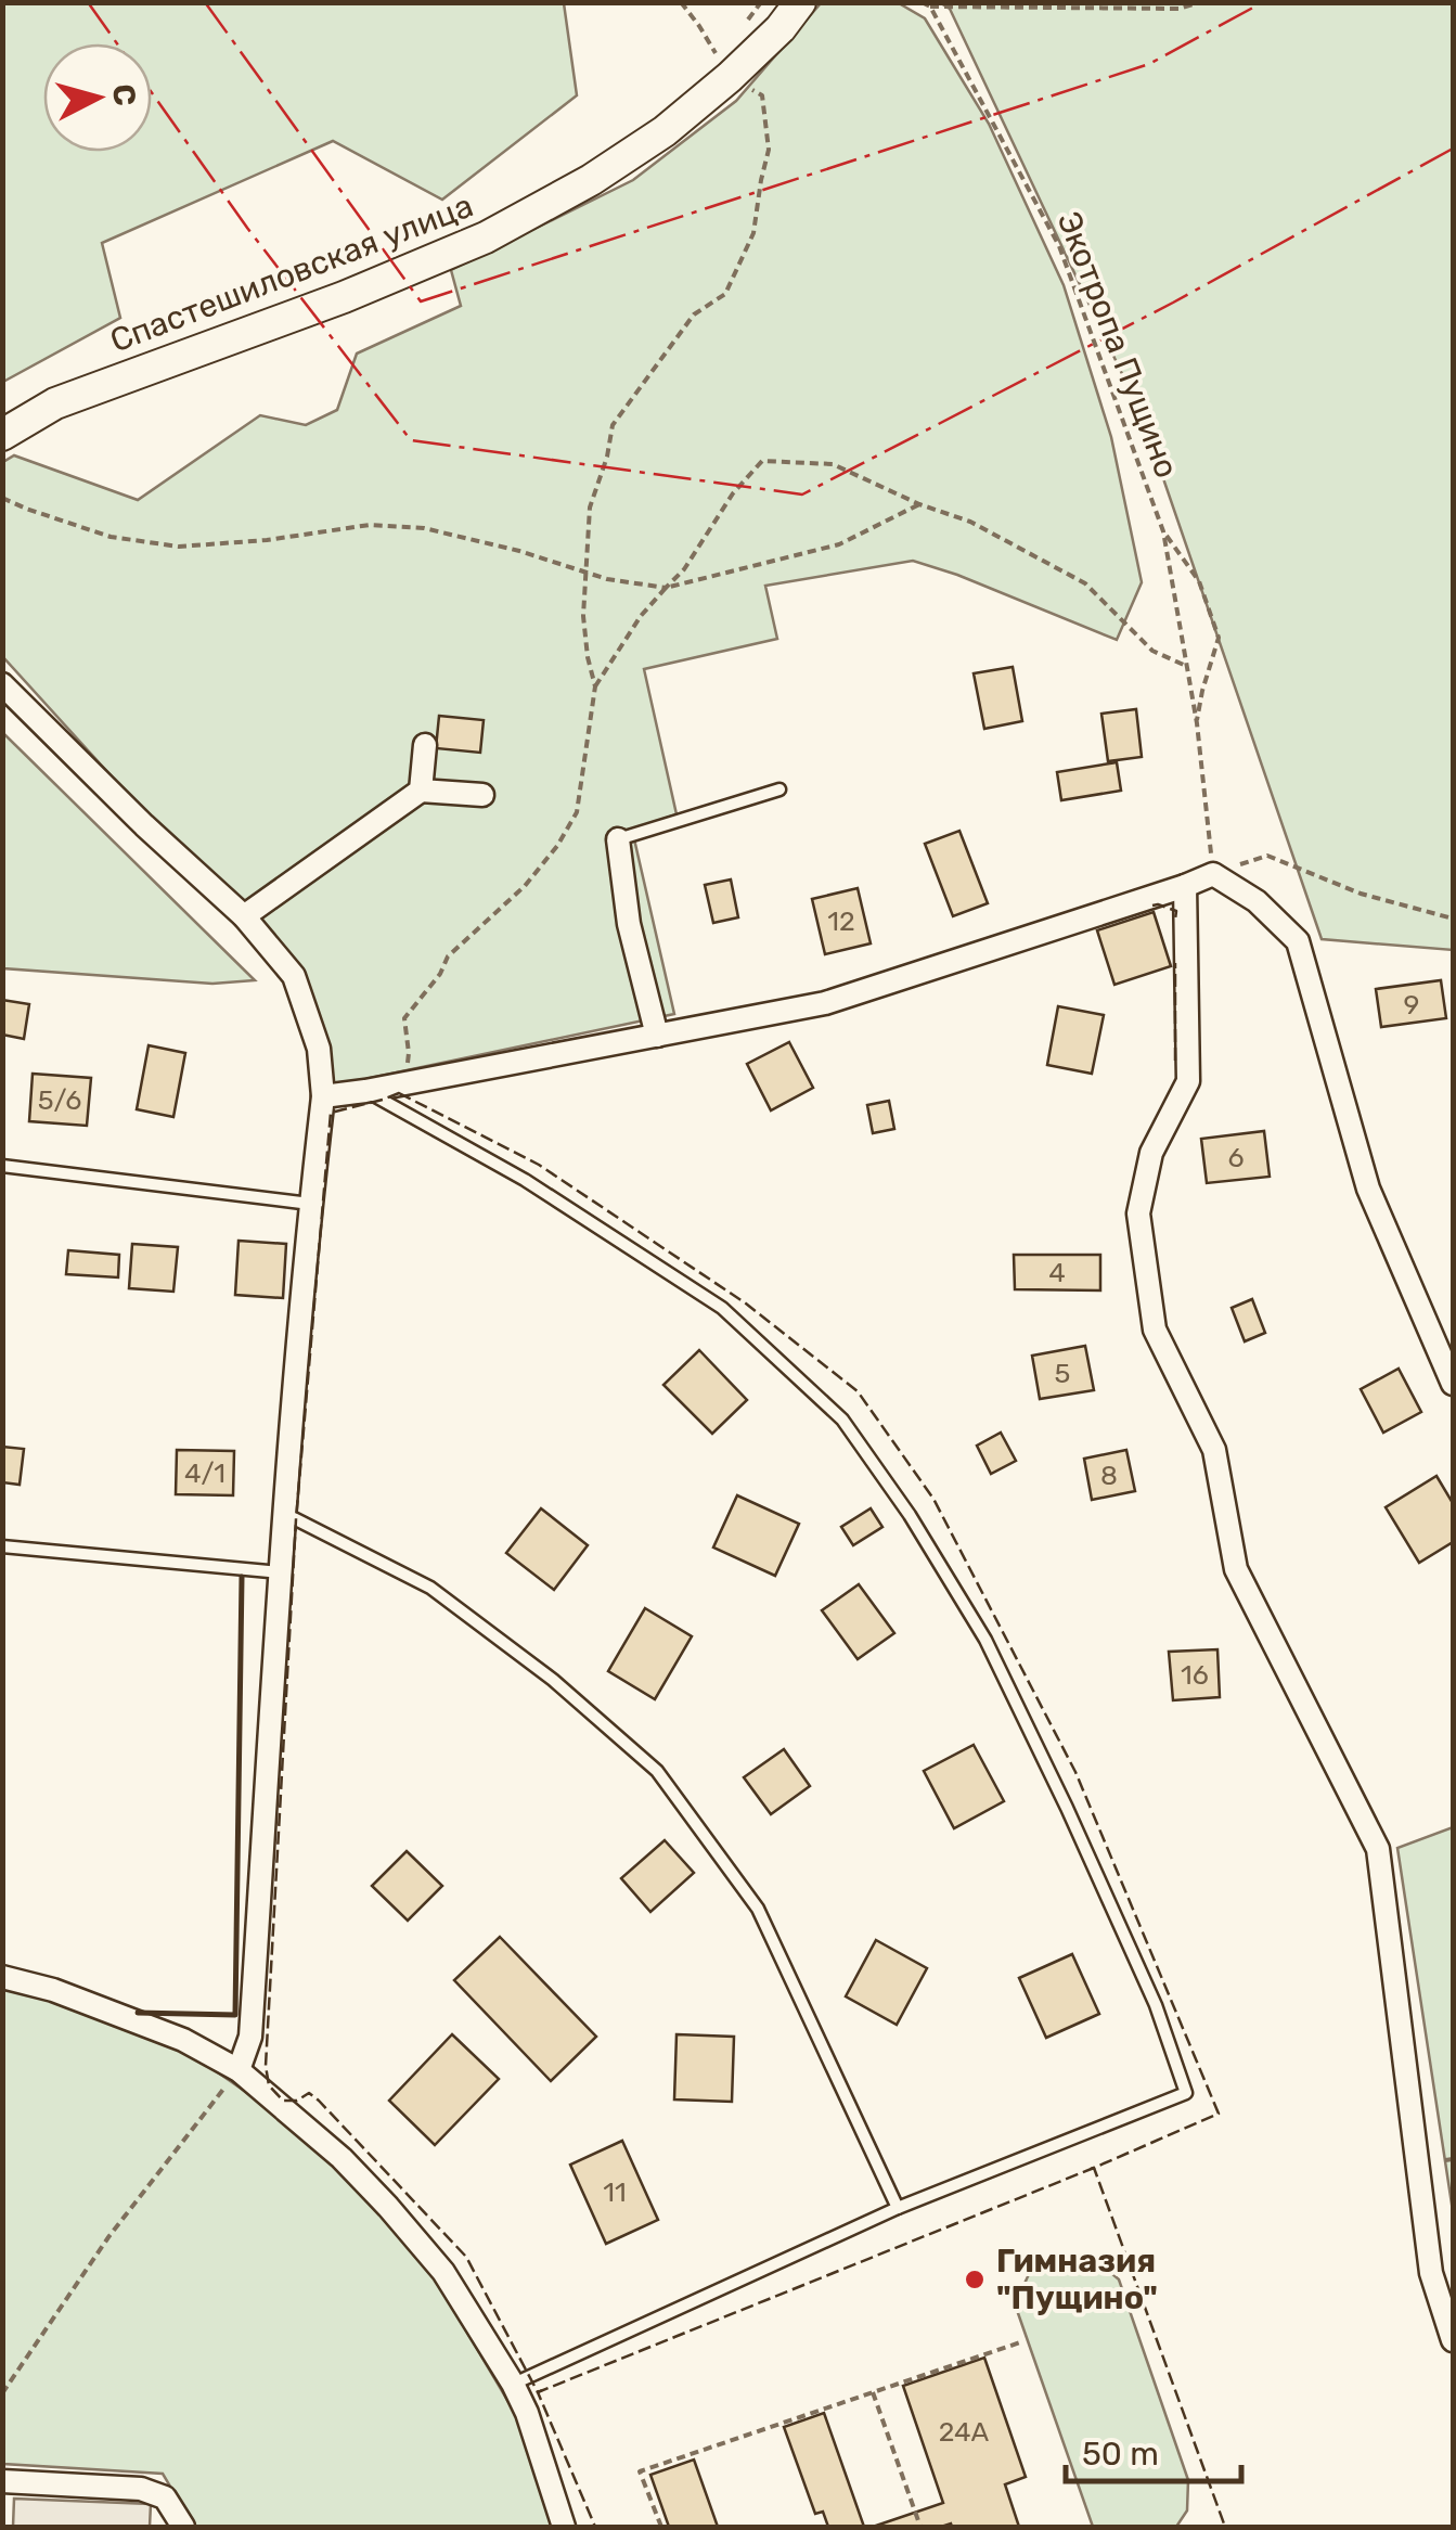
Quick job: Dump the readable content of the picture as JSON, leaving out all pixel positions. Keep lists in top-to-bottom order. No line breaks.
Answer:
{"streets":{"street":["Спастешиловская улица"],"path":["Экотропа Пущино"]},"places":["Гимназия \"Пущино\""],"house_numbers":["12","9","5/6","6","4","5","4/1","8","16","11","24А"],"scale_bar":"50 m","north":"right"}
